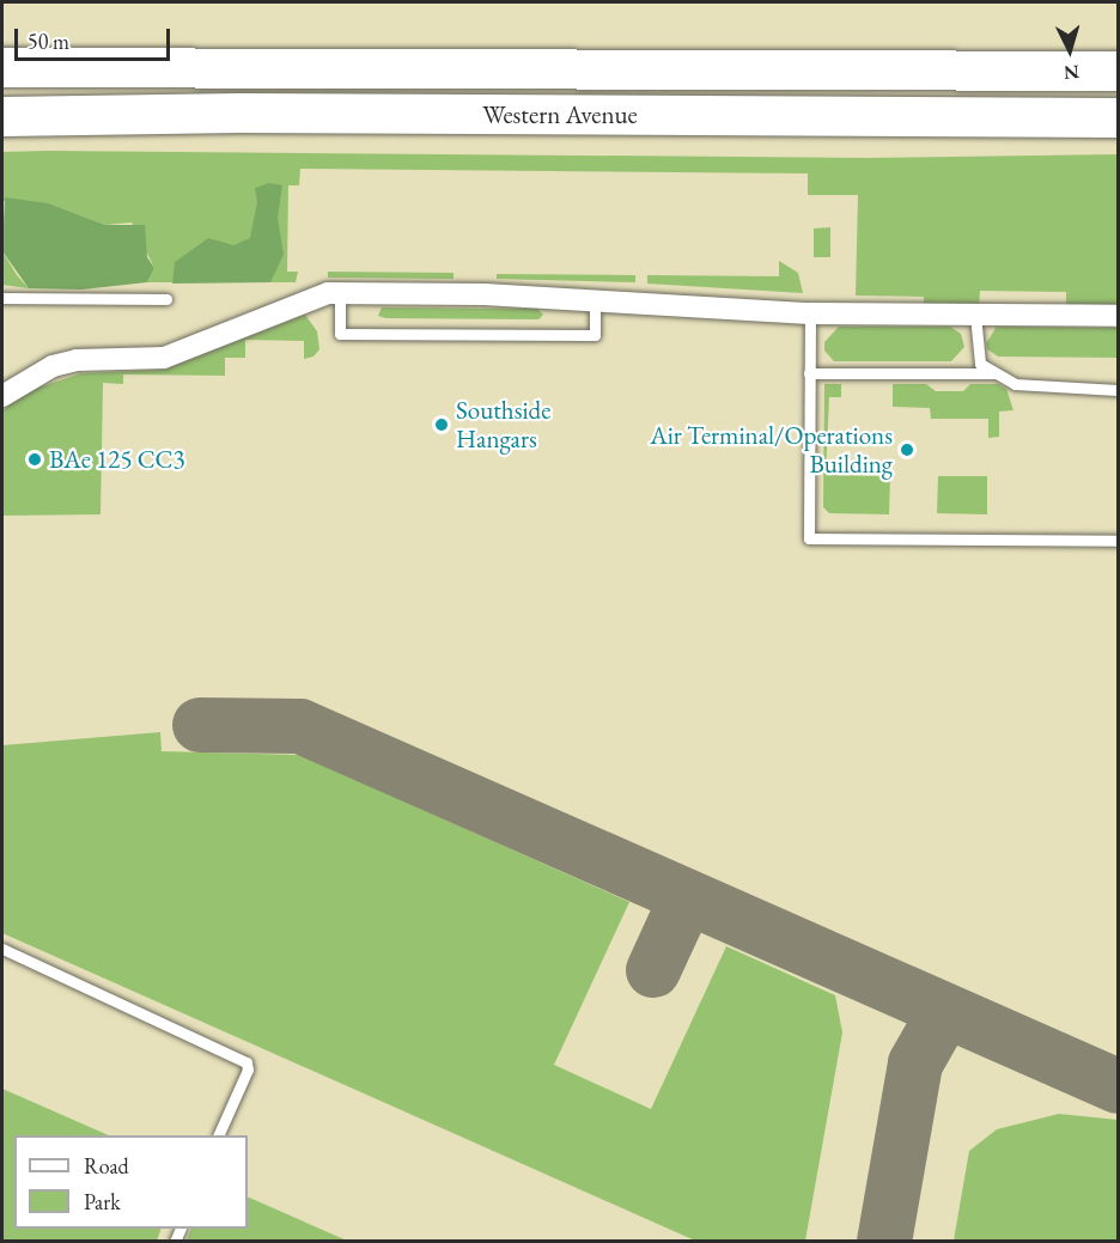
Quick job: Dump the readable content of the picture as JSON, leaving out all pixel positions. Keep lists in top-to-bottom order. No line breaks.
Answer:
{"streets":{"highway":["Western Avenue"]},"places":["Southside Hangars","Air Terminal/Operations Building","BAe 125 CC3"],"legend":["Road","Park"],"scale_bar":"50 m","north":"bottom"}
